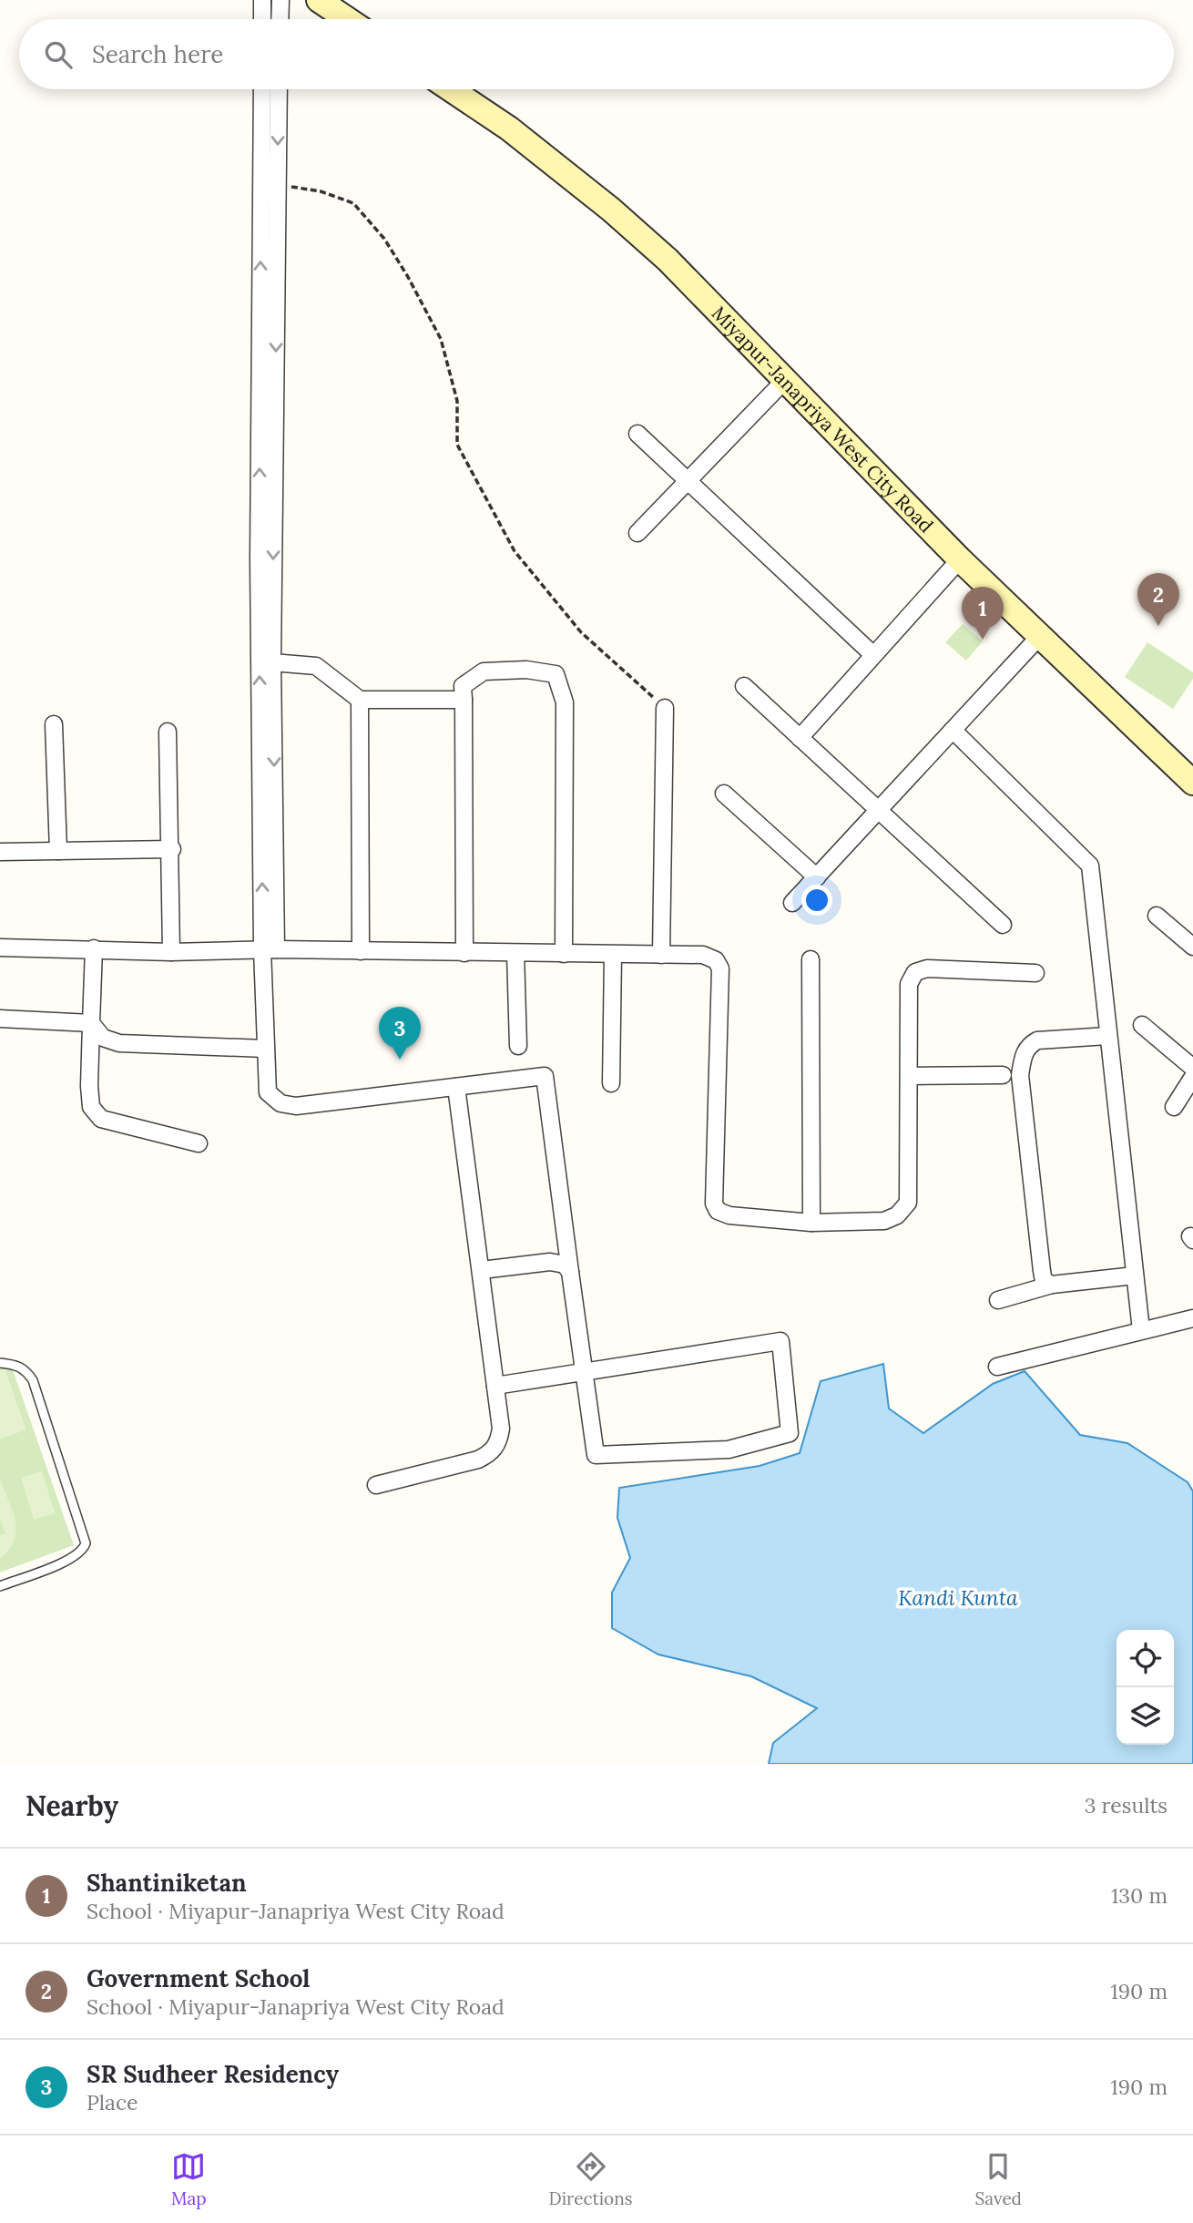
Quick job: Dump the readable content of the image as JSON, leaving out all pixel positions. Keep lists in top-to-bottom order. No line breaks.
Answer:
{"streets":{"street":["Miyapur-Janapriya West City Road"]},"water":["Kandi Kunta"],"page":{"search":"Search here","pins":["2","1","3"],"heading":["Nearby","3 results"],"list":[{"mark":"1","name":"Shantiniketan","note":"School · Miyapur-Janapriya West City Road","value":"130 m"},{"mark":"2","name":"Government School","note":"School · Miyapur-Janapriya West City Road","value":"190 m"},{"mark":"3","name":"SR Sudheer Residency","note":"Place","value":"190 m"}],"nav":["Map","Directions","Saved"]}}
